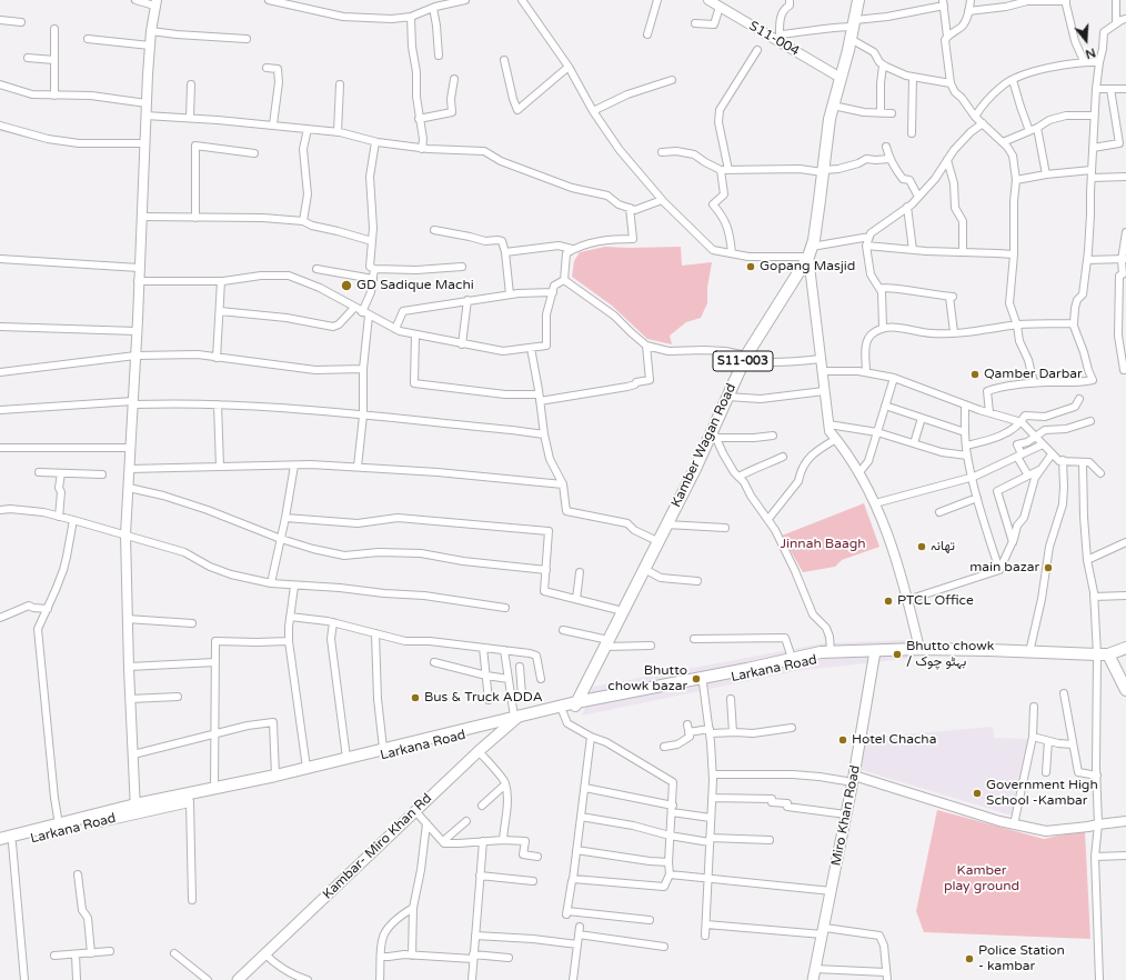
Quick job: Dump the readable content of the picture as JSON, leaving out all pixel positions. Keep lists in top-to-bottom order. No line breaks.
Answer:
{"streets":{"main road":["S11-003","Kamber Wagan Road","Larkana Road","Miro Khan Road","Kambar- Miro Khan Rd"],"street":["S11-004"]},"crossings":[["S11-004","Kamber Wagan Road"],["Kamber Wagan Road","Larkana Road"],["Larkana Road","Miro Khan Road"],["Larkana Road","Kambar- Miro Khan Rd"]],"parks":["Jinnah Baagh","Kamber play ground"],"places":["Gopang Masjid","GD Sadique Machi","Qamber Darbar","تھانہ","main bazar","PTCL Office","Bhutto chowk / بہٹو چوک","Bhutto chowk bazar","Bus & Truck ADDA","Hotel Chacha","Government High School -Kambar","Police Station - kambar"],"north":"bottom"}
